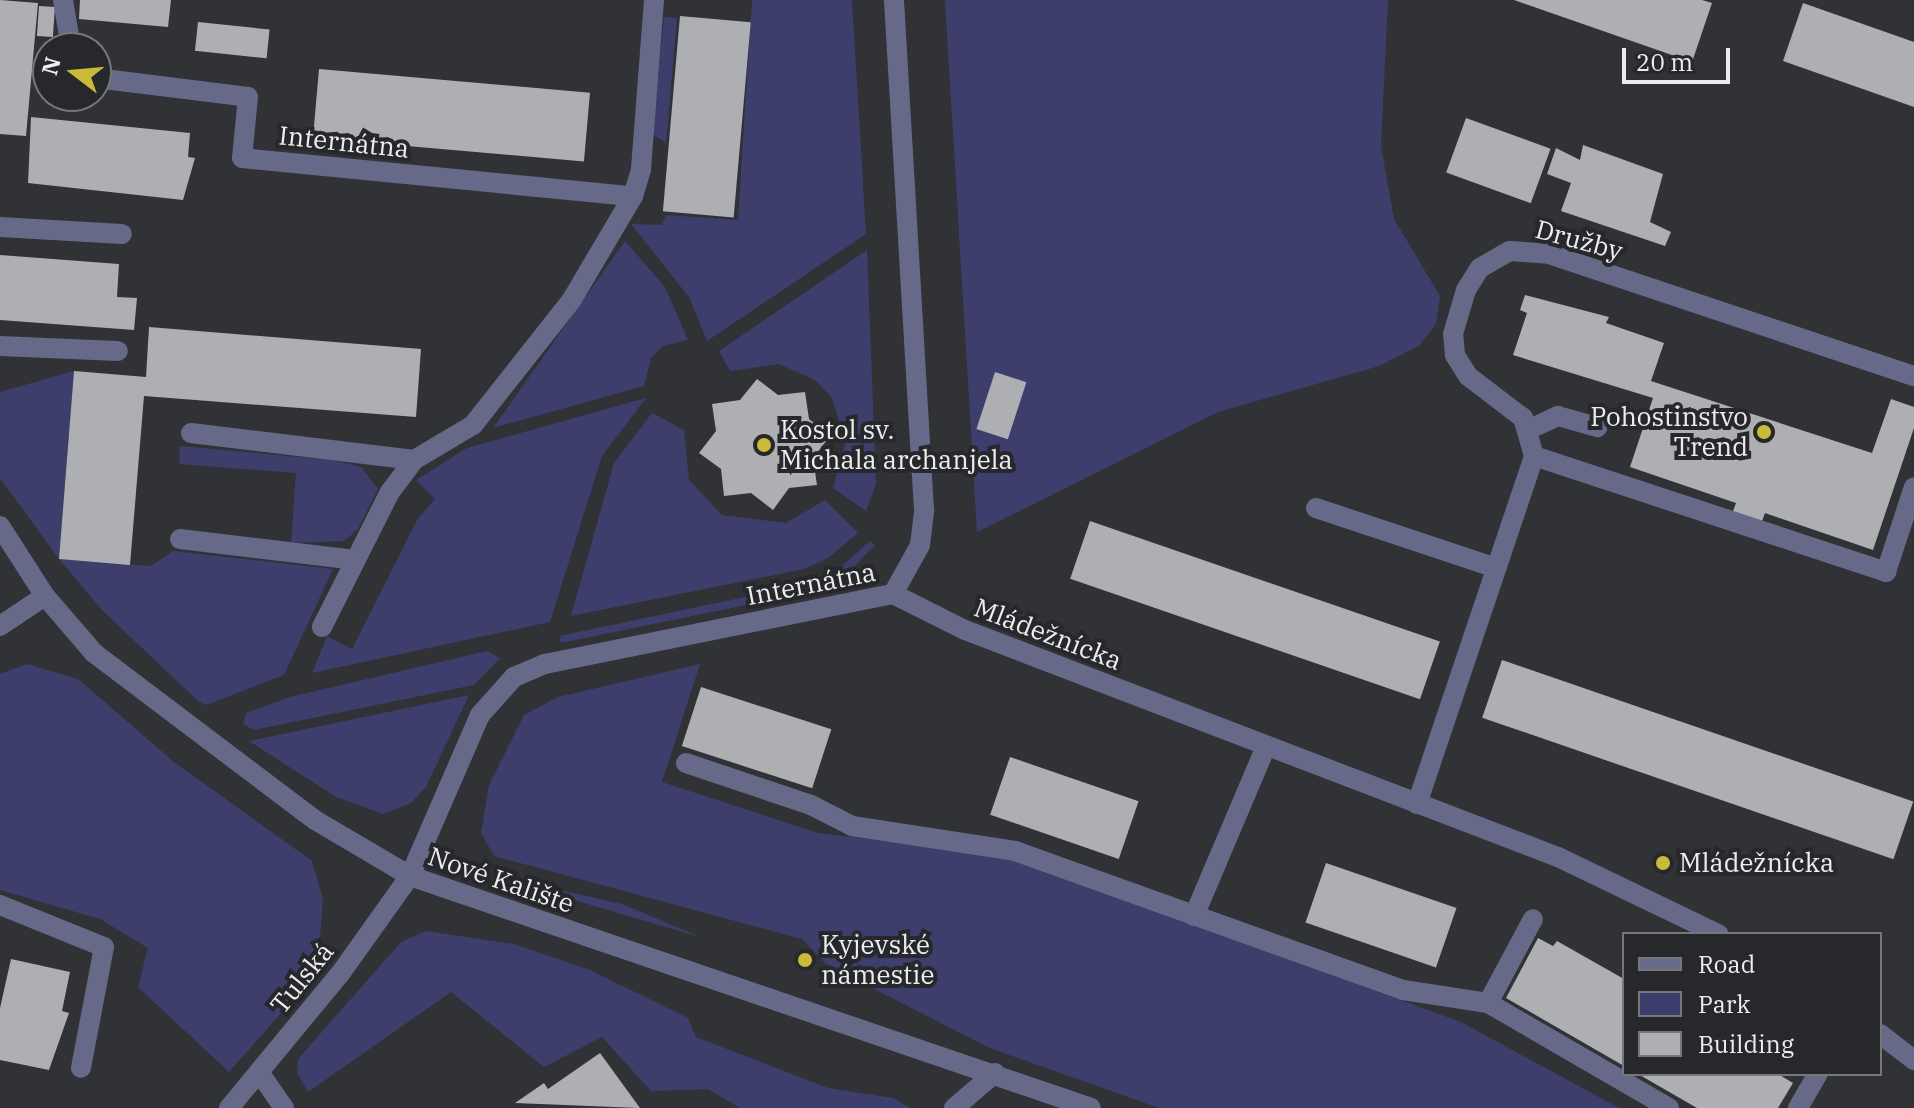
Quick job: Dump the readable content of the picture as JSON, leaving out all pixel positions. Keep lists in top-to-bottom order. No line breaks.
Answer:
{"streets":{"street":["Internátna","Družby","Mládežnícka","Nové Kalište","Tulská"]},"crossings":[["Internátna","Mládežnícka"],["Internátna","Nové Kalište"],["Internátna","Tulská"],["Nové Kalište","Tulská"]],"places":["Pohostinstvo Trend","Kostol sv. Michala archanjela","Mládežnícka","Kyjevské námestie"],"legend":["Road","Park","Building"],"scale_bar":"20 m","north":"left"}
